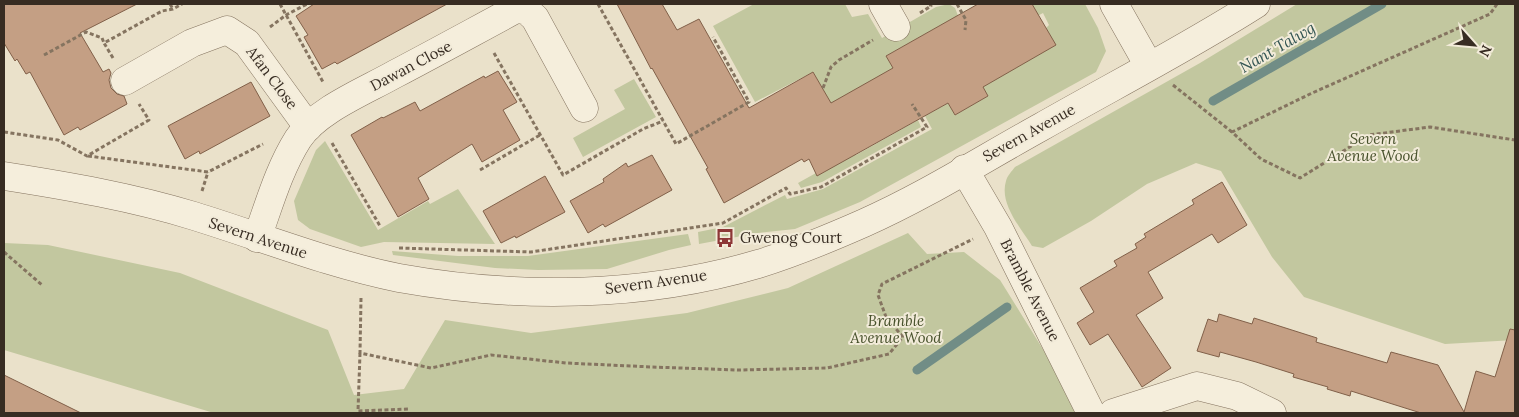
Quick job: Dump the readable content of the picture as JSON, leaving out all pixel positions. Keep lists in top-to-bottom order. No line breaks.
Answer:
{"streets":{"street":["Dawan Close","Afan Close","Severn Avenue","Bramble Avenue"]},"crossings":[["Dawan Close","Afan Close"],["Dawan Close","Severn Avenue"],["Severn Avenue","Bramble Avenue"]],"water":["Nant Talwg"],"parks":["Severn Avenue Wood","Bramble Avenue Wood"],"places":{"bus stop":["Gwenog Court"]},"north":"bottom right"}
